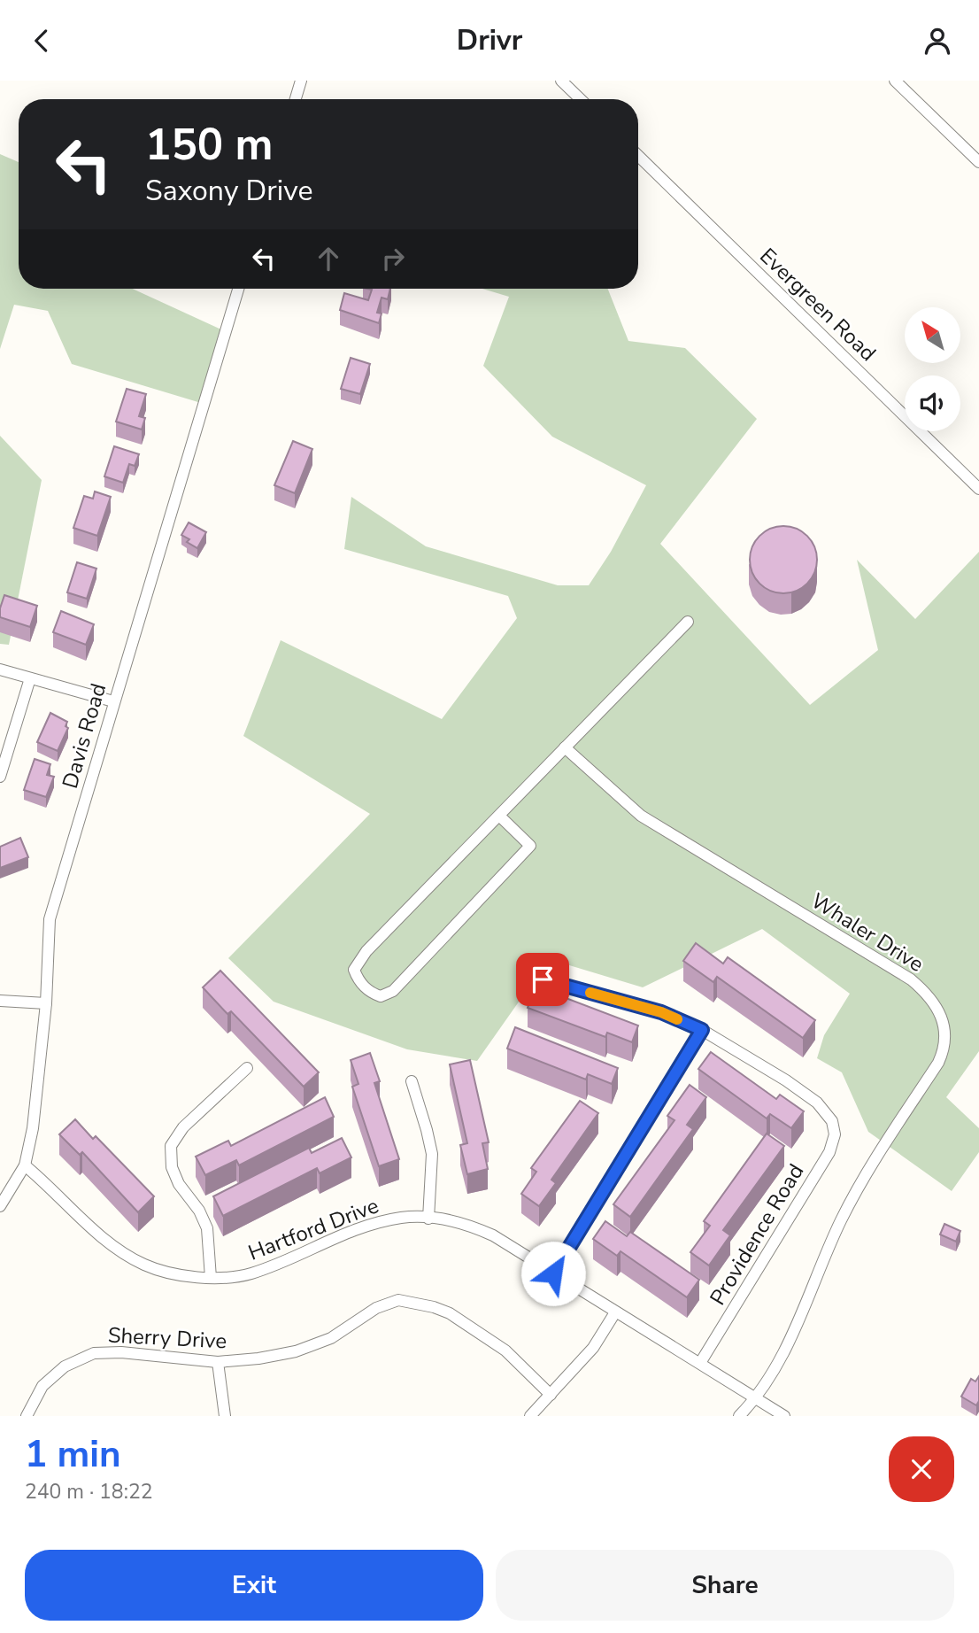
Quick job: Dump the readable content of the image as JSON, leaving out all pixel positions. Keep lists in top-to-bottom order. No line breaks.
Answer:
{"streets":{"street":["Evergreen Road","Davis Road","Whaler Drive","Hartford Drive","Providence Road","Sherry Drive"]},"crossings":[["Davis Road","Hartford Drive"],["Whaler Drive","Hartford Drive"],["Hartford Drive","Providence Road"]],"north":"top left","page":{"header":"Drivr","turn":["150 m","Saxony Drive"],"heading":["1 min","240 m · 18:22"],"buttons":["Exit","Share"]}}
